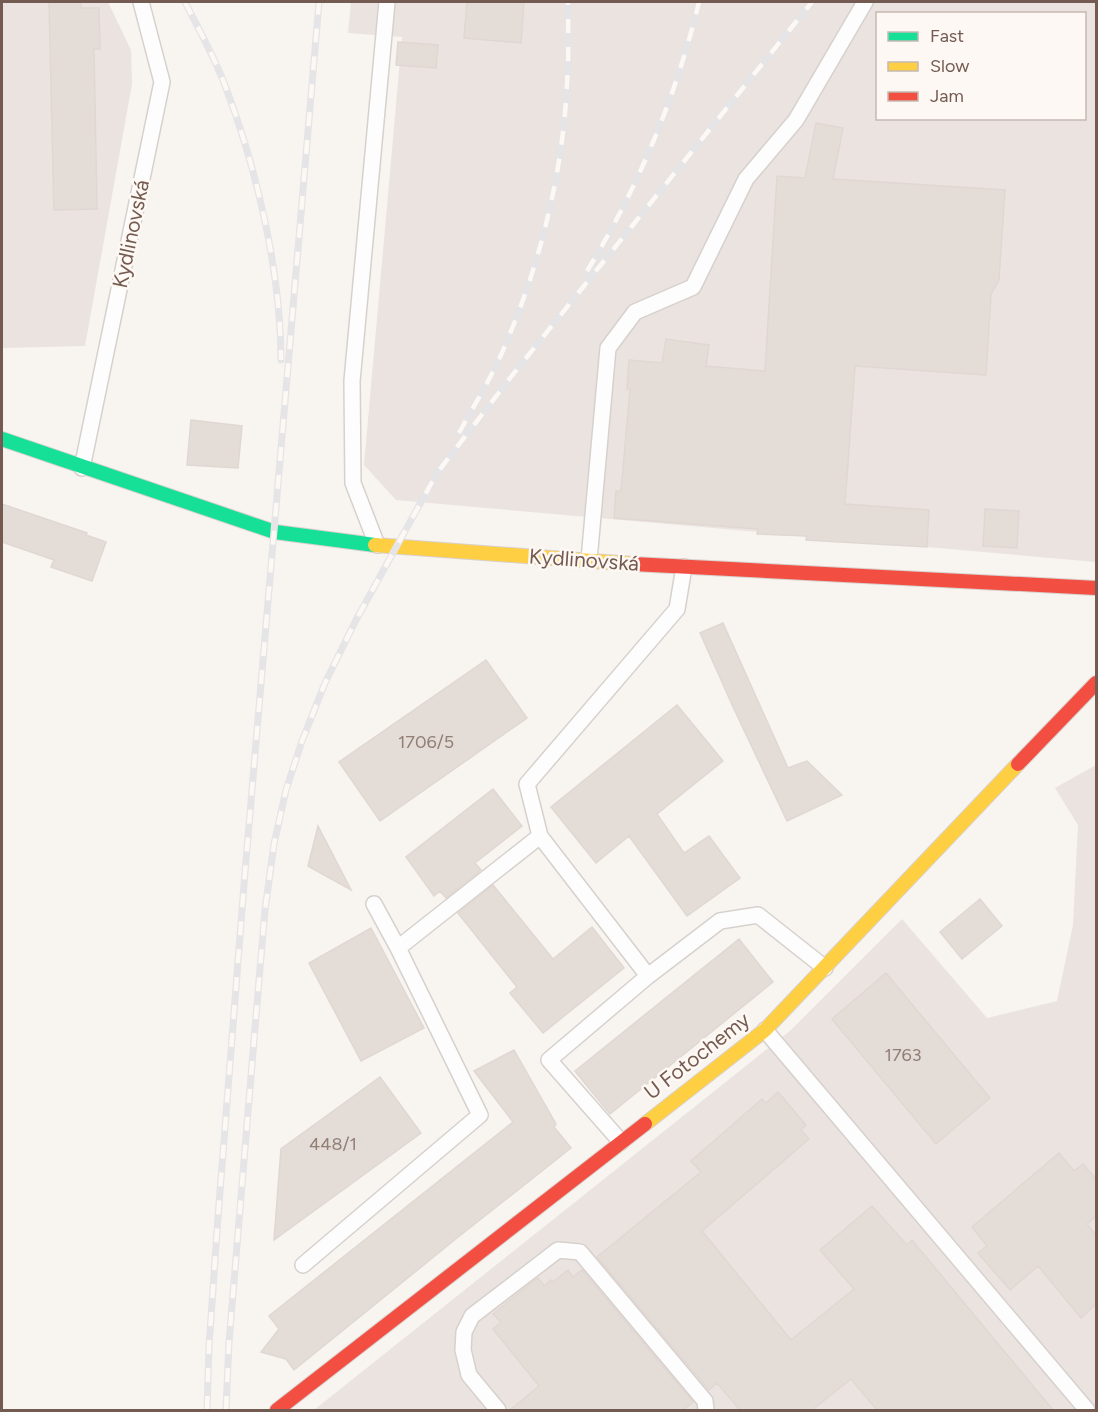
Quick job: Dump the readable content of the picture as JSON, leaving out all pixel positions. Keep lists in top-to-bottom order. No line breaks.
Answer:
{"streets":{"street":["Kydlinovská","U Fotochemy"]},"house_numbers":["1706/5","1763","448/1"],"legend":["Fast","Slow","Jam"]}
